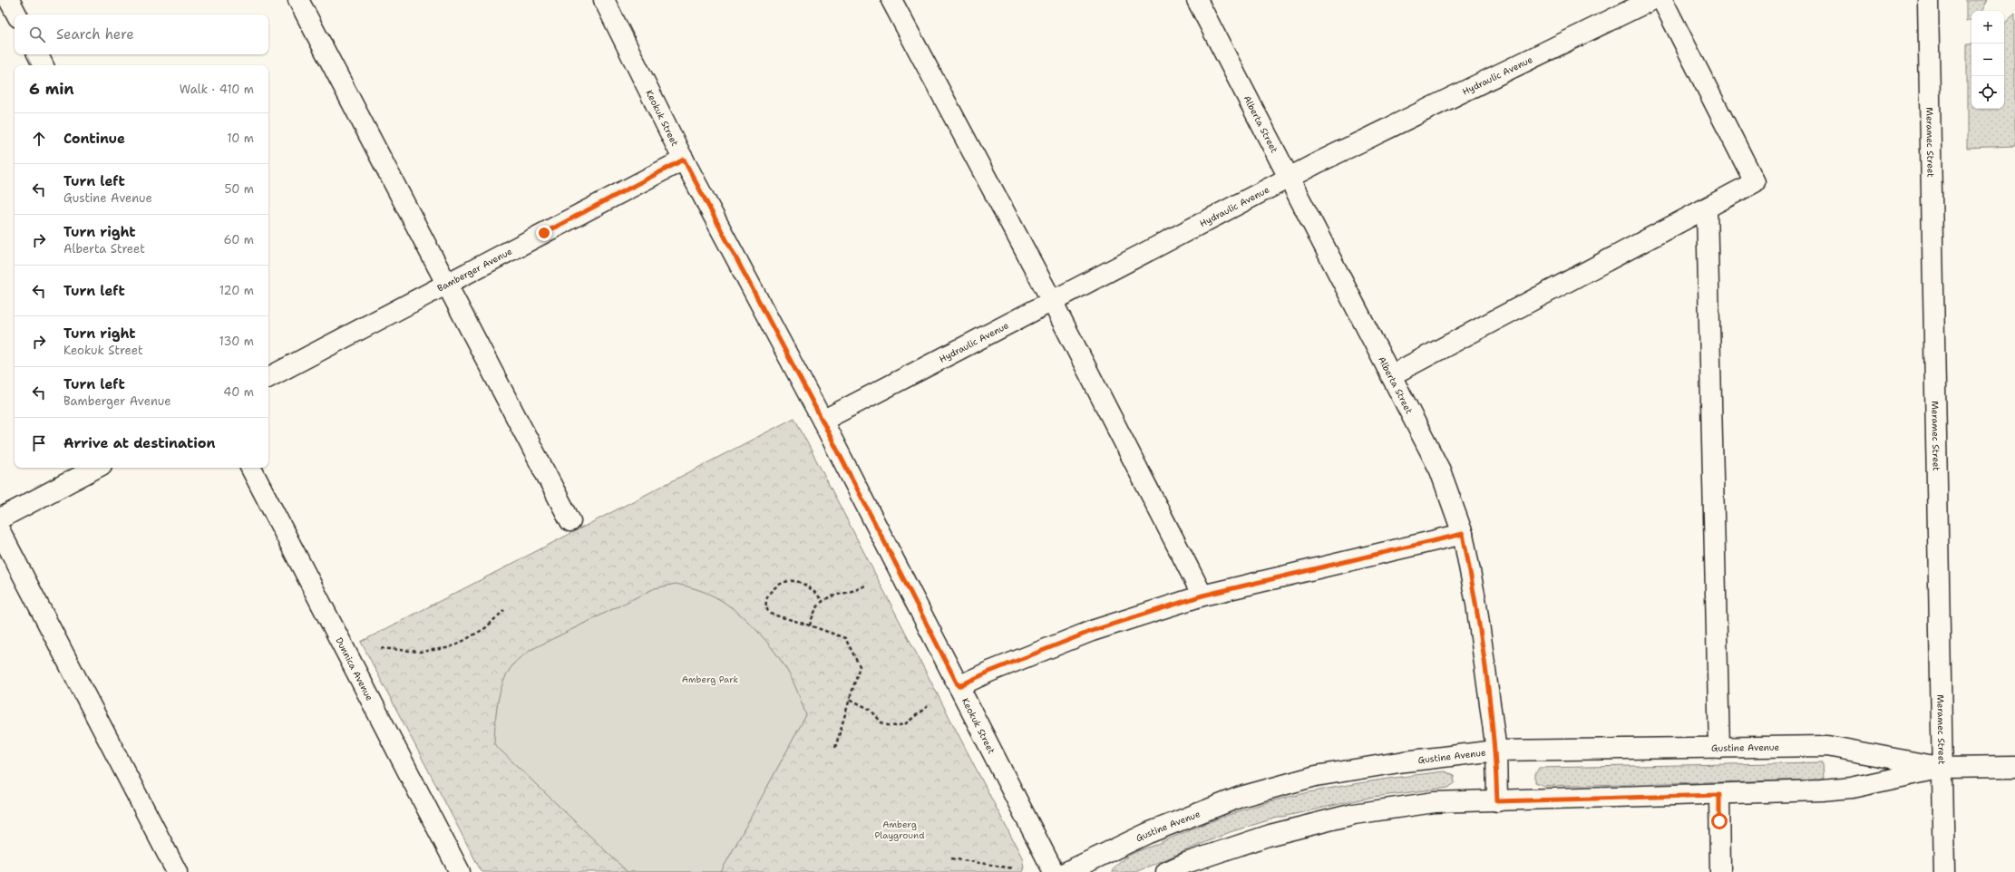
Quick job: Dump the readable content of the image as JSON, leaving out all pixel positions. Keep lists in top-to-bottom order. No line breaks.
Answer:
{"streets":{"street":["Hydraulic Avenue","Keokuk Street","Alberta Street","Meramec Street","Bamberger Avenue","Dunnica Avenue","Gustine Avenue"]},"crossings":[["Hydraulic Avenue","Keokuk Street"],["Hydraulic Avenue","Alberta Street"],["Keokuk Street","Bamberger Avenue"],["Alberta Street","Gustine Avenue"],["Meramec Street","Gustine Avenue"]],"parks":["Amberg Park","Amberg Playground"],"page":{"map_buttons":["+","−"],"search":"Search here","heading":["6 min","Walk · 410 m"],"list":[["Continue","10 m"],["Turn left","Gustine Avenue","50 m"],["Turn right","Alberta Street","60 m"],["Turn left","120 m"],["Turn right","Keokuk Street","130 m"],["Turn left","Bamberger Avenue","40 m"],"Arrive at destination"]}}
